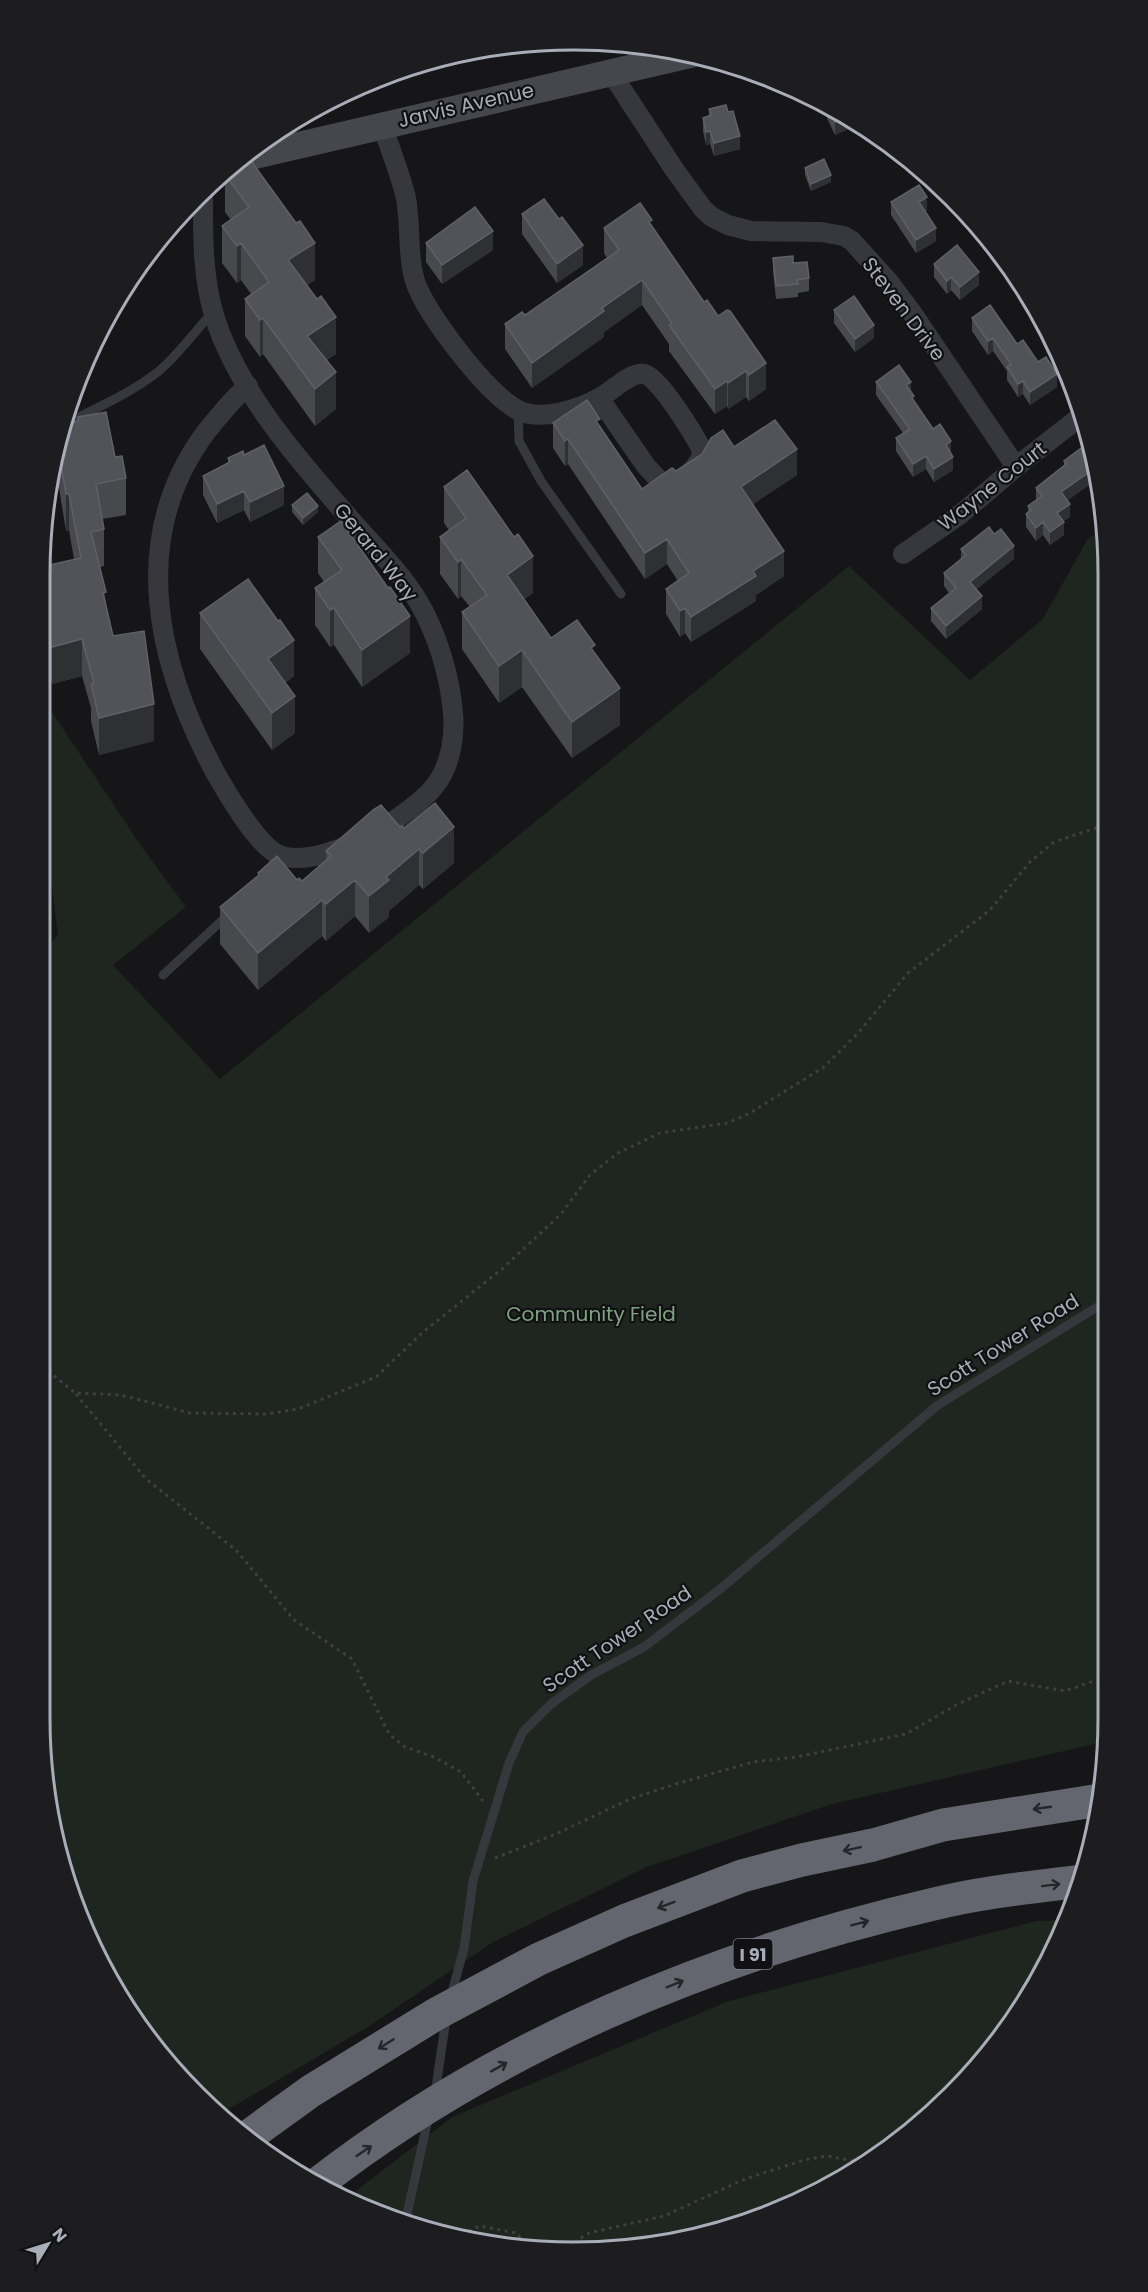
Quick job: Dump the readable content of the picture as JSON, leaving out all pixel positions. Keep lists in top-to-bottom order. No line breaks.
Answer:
{"streets":{"highway":["I 91"],"street":["Jarvis Avenue","Steven Drive","Wayne Court","Gerard Way"],"lane":["Scott Tower Road"]},"crossings":[["Jarvis Avenue","Steven Drive"],["Steven Drive","Wayne Court"]],"parks":["Community Field"],"north":"top right"}
